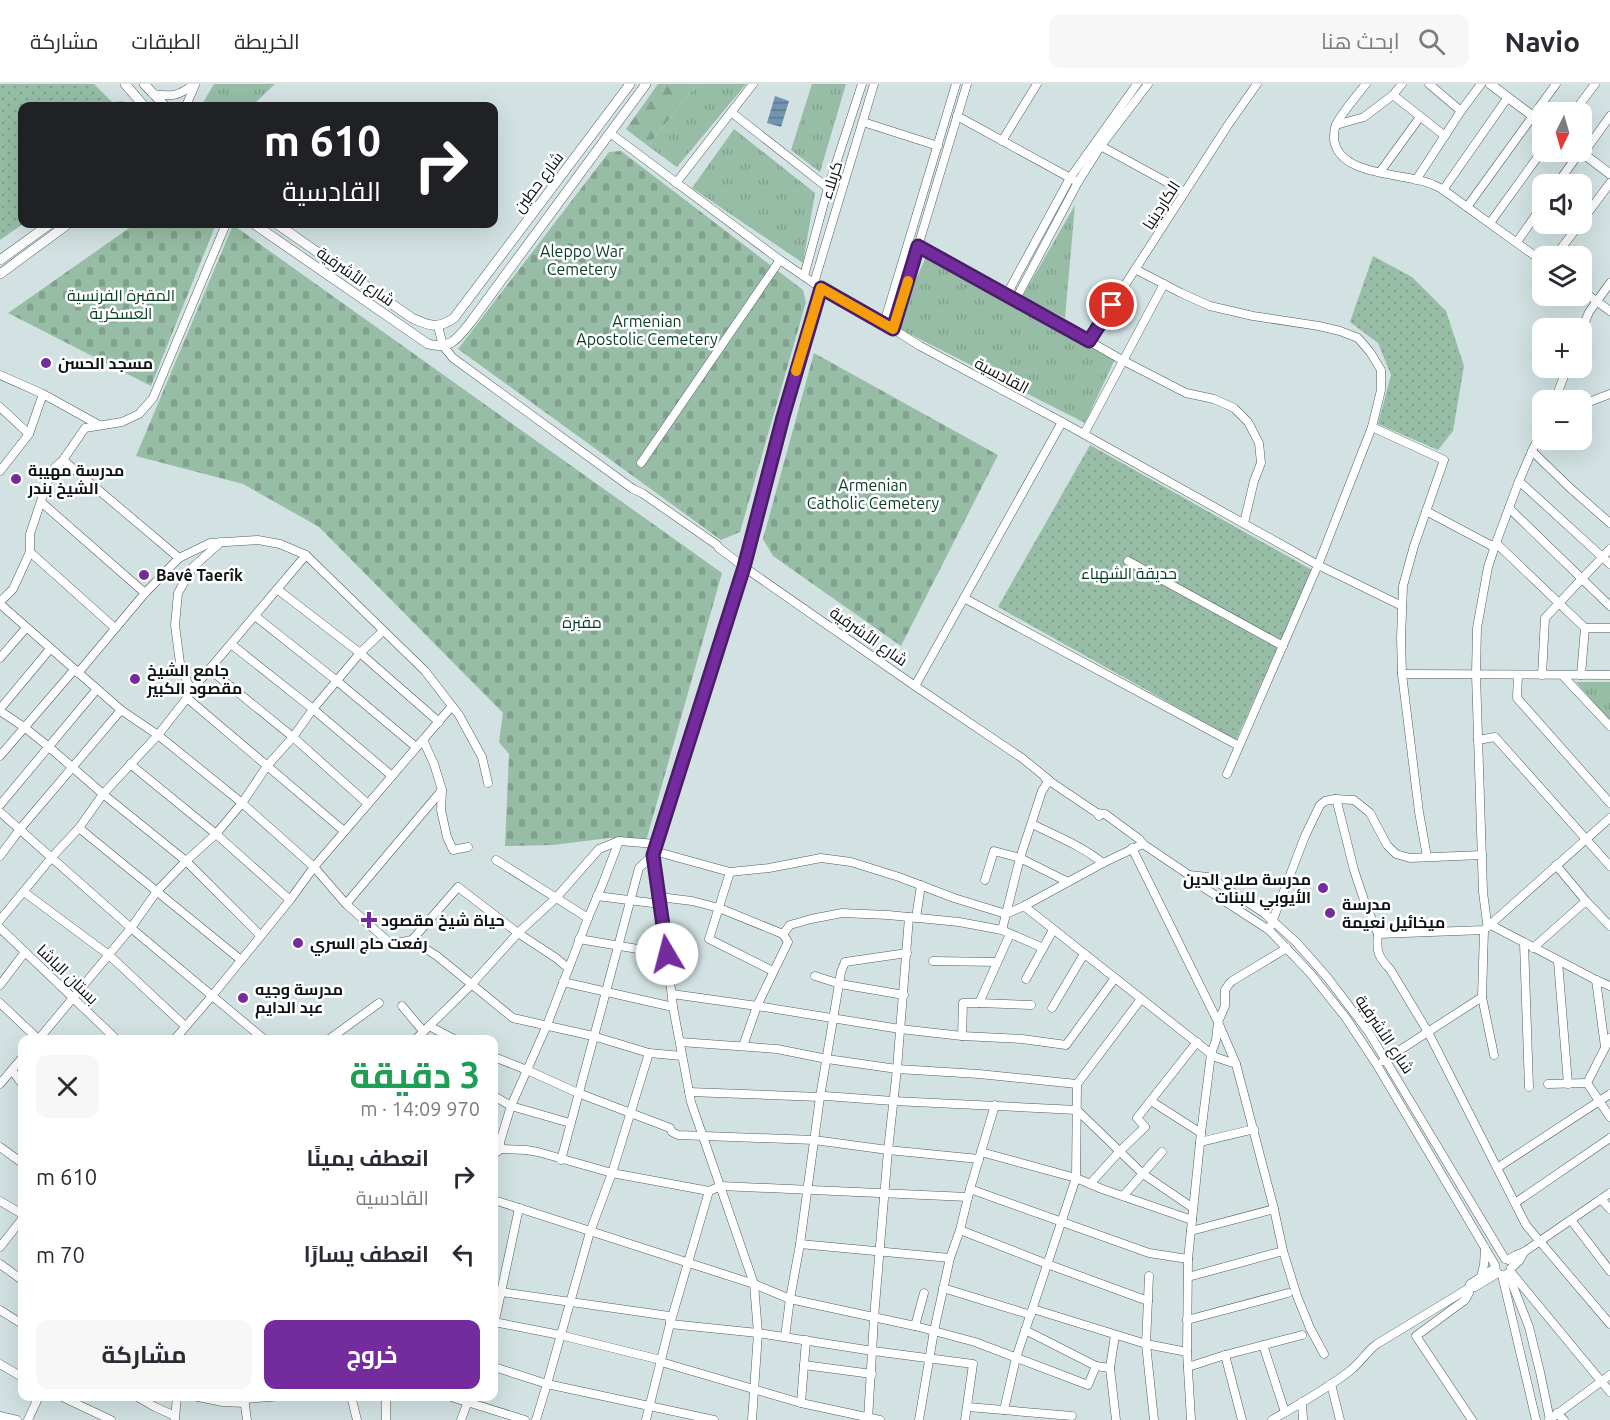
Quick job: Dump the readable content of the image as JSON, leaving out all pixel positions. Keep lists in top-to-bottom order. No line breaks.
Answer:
{"streets":{"main road":["شارع حطين","شارع الأشرفية"],"street":["كربلاء","الكاردينيا","القادسية","بستان الباشا"]},"crossings":[["كربلاء","شارع الأشرفية"],["كربلاء","القادسية"],["شارع حطين","شارع الأشرفية"],["شارع حطين","القادسية"]],"parks":["Aleppo War Cemetery","المقبرة الفرنسية العسكرية","Armenian Apostolic Cemetery","Armenian Catholic Cemetery","حديقة الشهباء","مقبرة"],"places":{"other":["مسجد الحسن","مدرسة مهيبة الشيخ بندر","Bavê Taerîk","جامع الشيخ مقصود الكبير","مدرسة صلاح الدين الأيوبي للبنات","مدرسة ميخائيل نعيمة","رفعت حاج السري","مدرسة وجيه عبد الدايم"],"health":["حياة شيخ مقصود"]},"north":"bottom","page":{"header":"Navio","search":"ابحث هنا","nav":["الخريطة","الطبقات","مشاركة"],"map_buttons":["+","−"],"turn":["610 m","القادسية"],"heading":["3 دقيقة","970 m · 14:09"],"list":[{"name":"انعطف يمينًا","note":"القادسية","value":"610 m"},{"name":"انعطف يسارًا","value":"70 m"}],"buttons":["خروج","مشاركة"]}}
